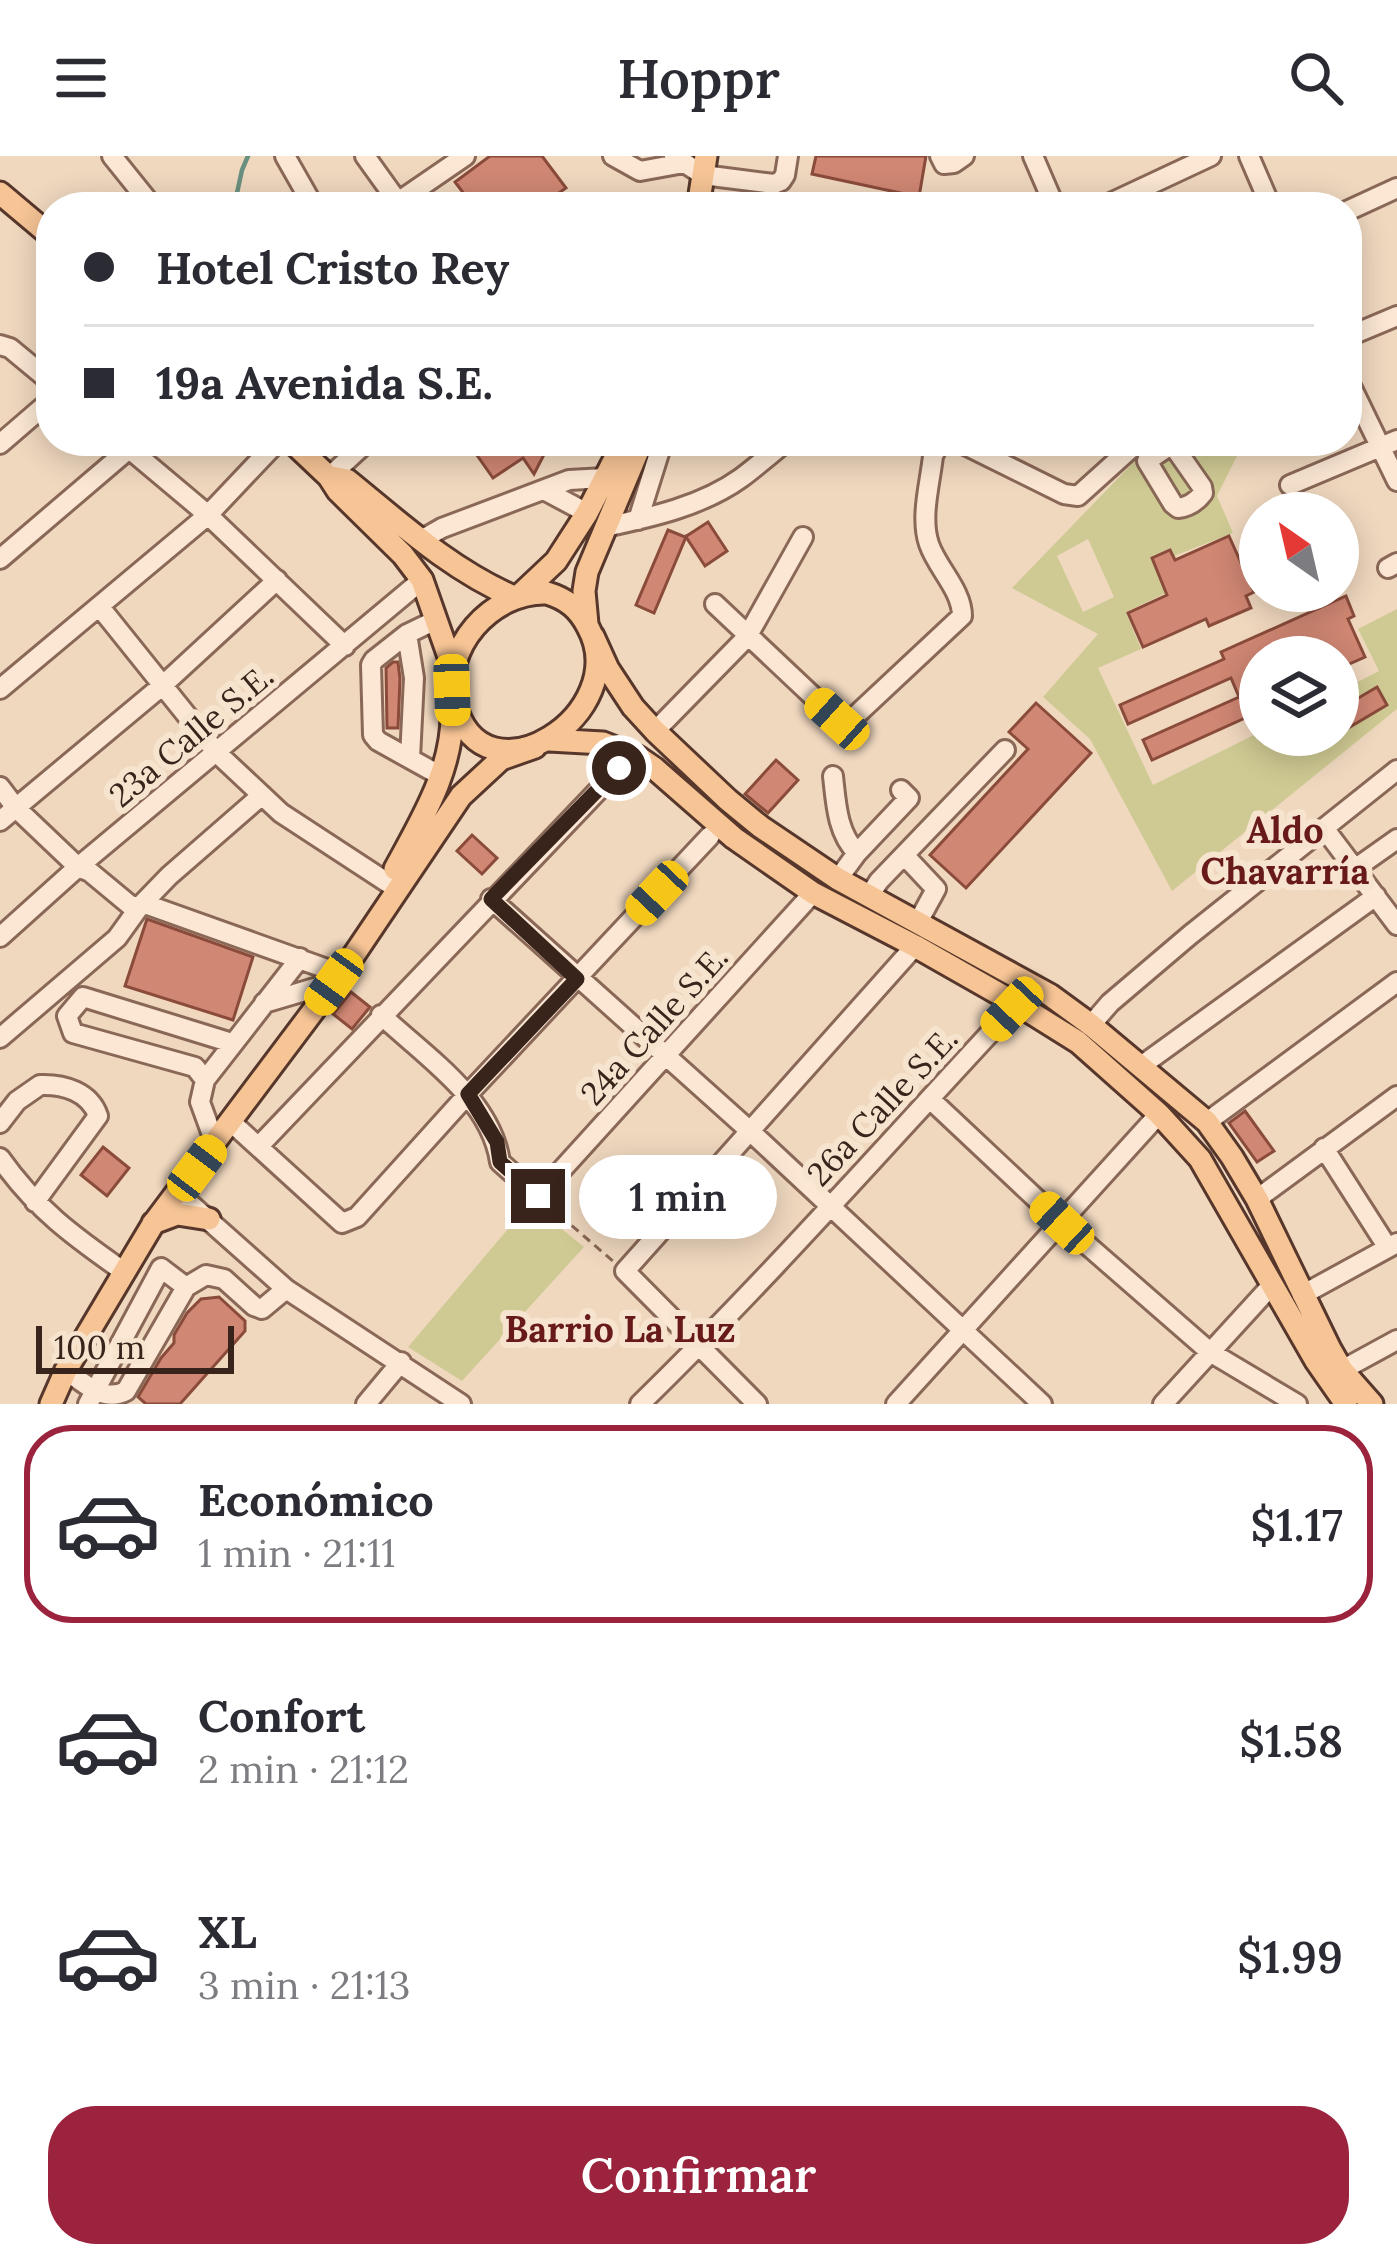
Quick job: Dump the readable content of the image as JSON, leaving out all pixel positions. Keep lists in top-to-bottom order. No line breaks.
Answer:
{"streets":{"street":["23a Calle S.E.","24a Calle S.E.","26a Calle S.E."]},"districts":["Aldo Chavarría","Barrio La Luz"],"scale_bar":"100 m","north":"top left","page":{"header":"Hoppr","banner":["Hotel Cristo Rey","19a Avenida S.E."],"bubble":"1 min","scale":"100 m","list":[{"name":"Económico","note":"1 min · 21:11","value":"$1.17"},{"name":"Confort","note":"2 min · 21:12","value":"$1.58"},{"name":"XL","note":"3 min · 21:13","value":"$1.99"}],"buttons":"Confirmar"}}
